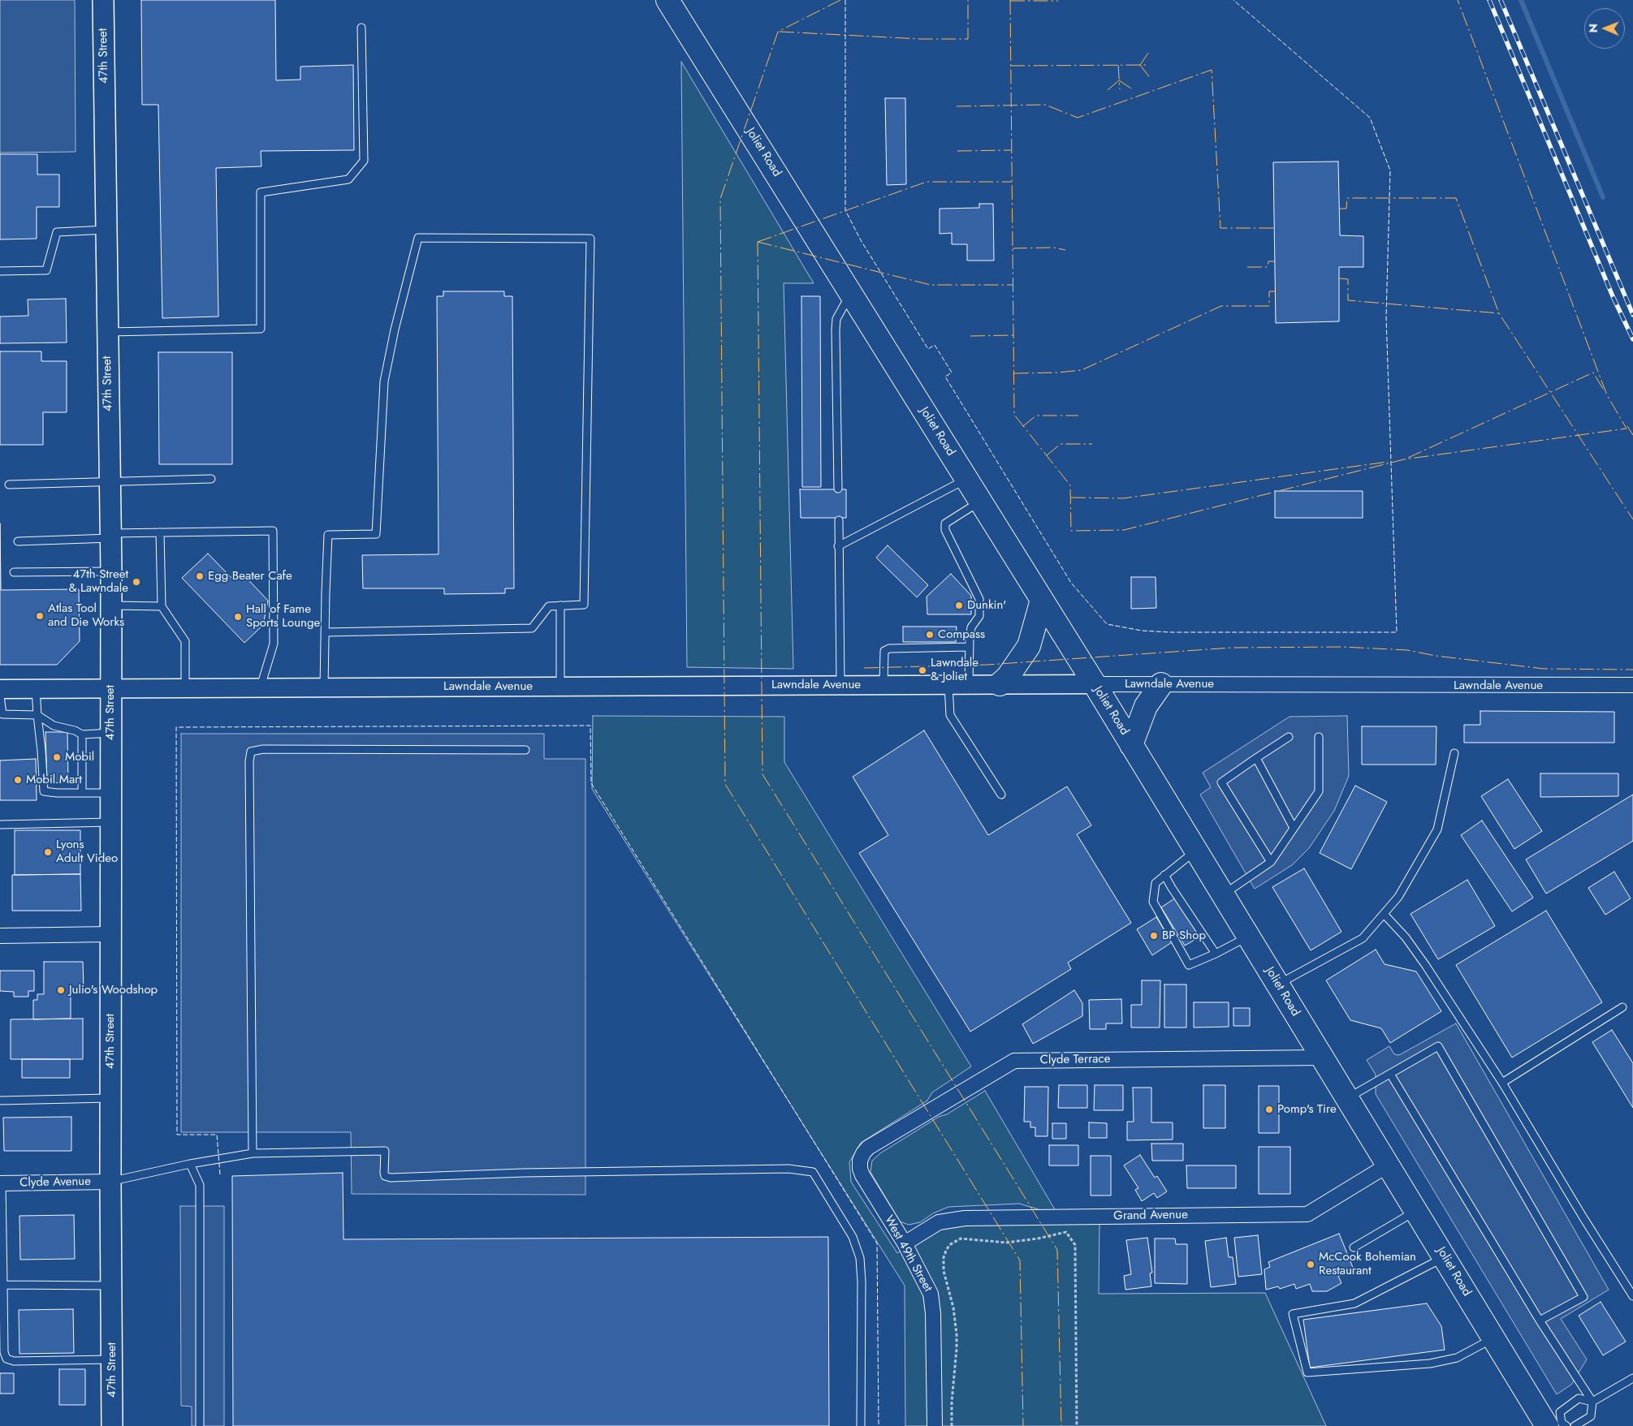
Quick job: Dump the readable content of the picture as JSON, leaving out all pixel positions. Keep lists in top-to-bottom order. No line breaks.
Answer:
{"streets":{"main road":["47th Street","Joliet Road"],"street":["Lawndale Avenue","Clyde Terrace","Clyde Avenue","Grand Avenue","West 49th Street"]},"crossings":[["47th Street","Lawndale Avenue"],["47th Street","Clyde Avenue"],["Joliet Road","Lawndale Avenue"],["Joliet Road","Clyde Terrace"],["Joliet Road","Grand Avenue"],["Clyde Terrace","West 49th Street"],["Grand Avenue","West 49th Street"]],"places":["Egg Beater Cafe","47th Street & Lawndale","Dunkin'","Atlas Tool and Die Works","Hall of Fame Sports Lounge","Compass","Lawndale & Joliet","Mobil","Mobil Mart","Lyons Adult Video","BP Shop","Julio's Woodshop","Pomp's Tire","McCook Bohemian Restaurant"],"north":"left"}
